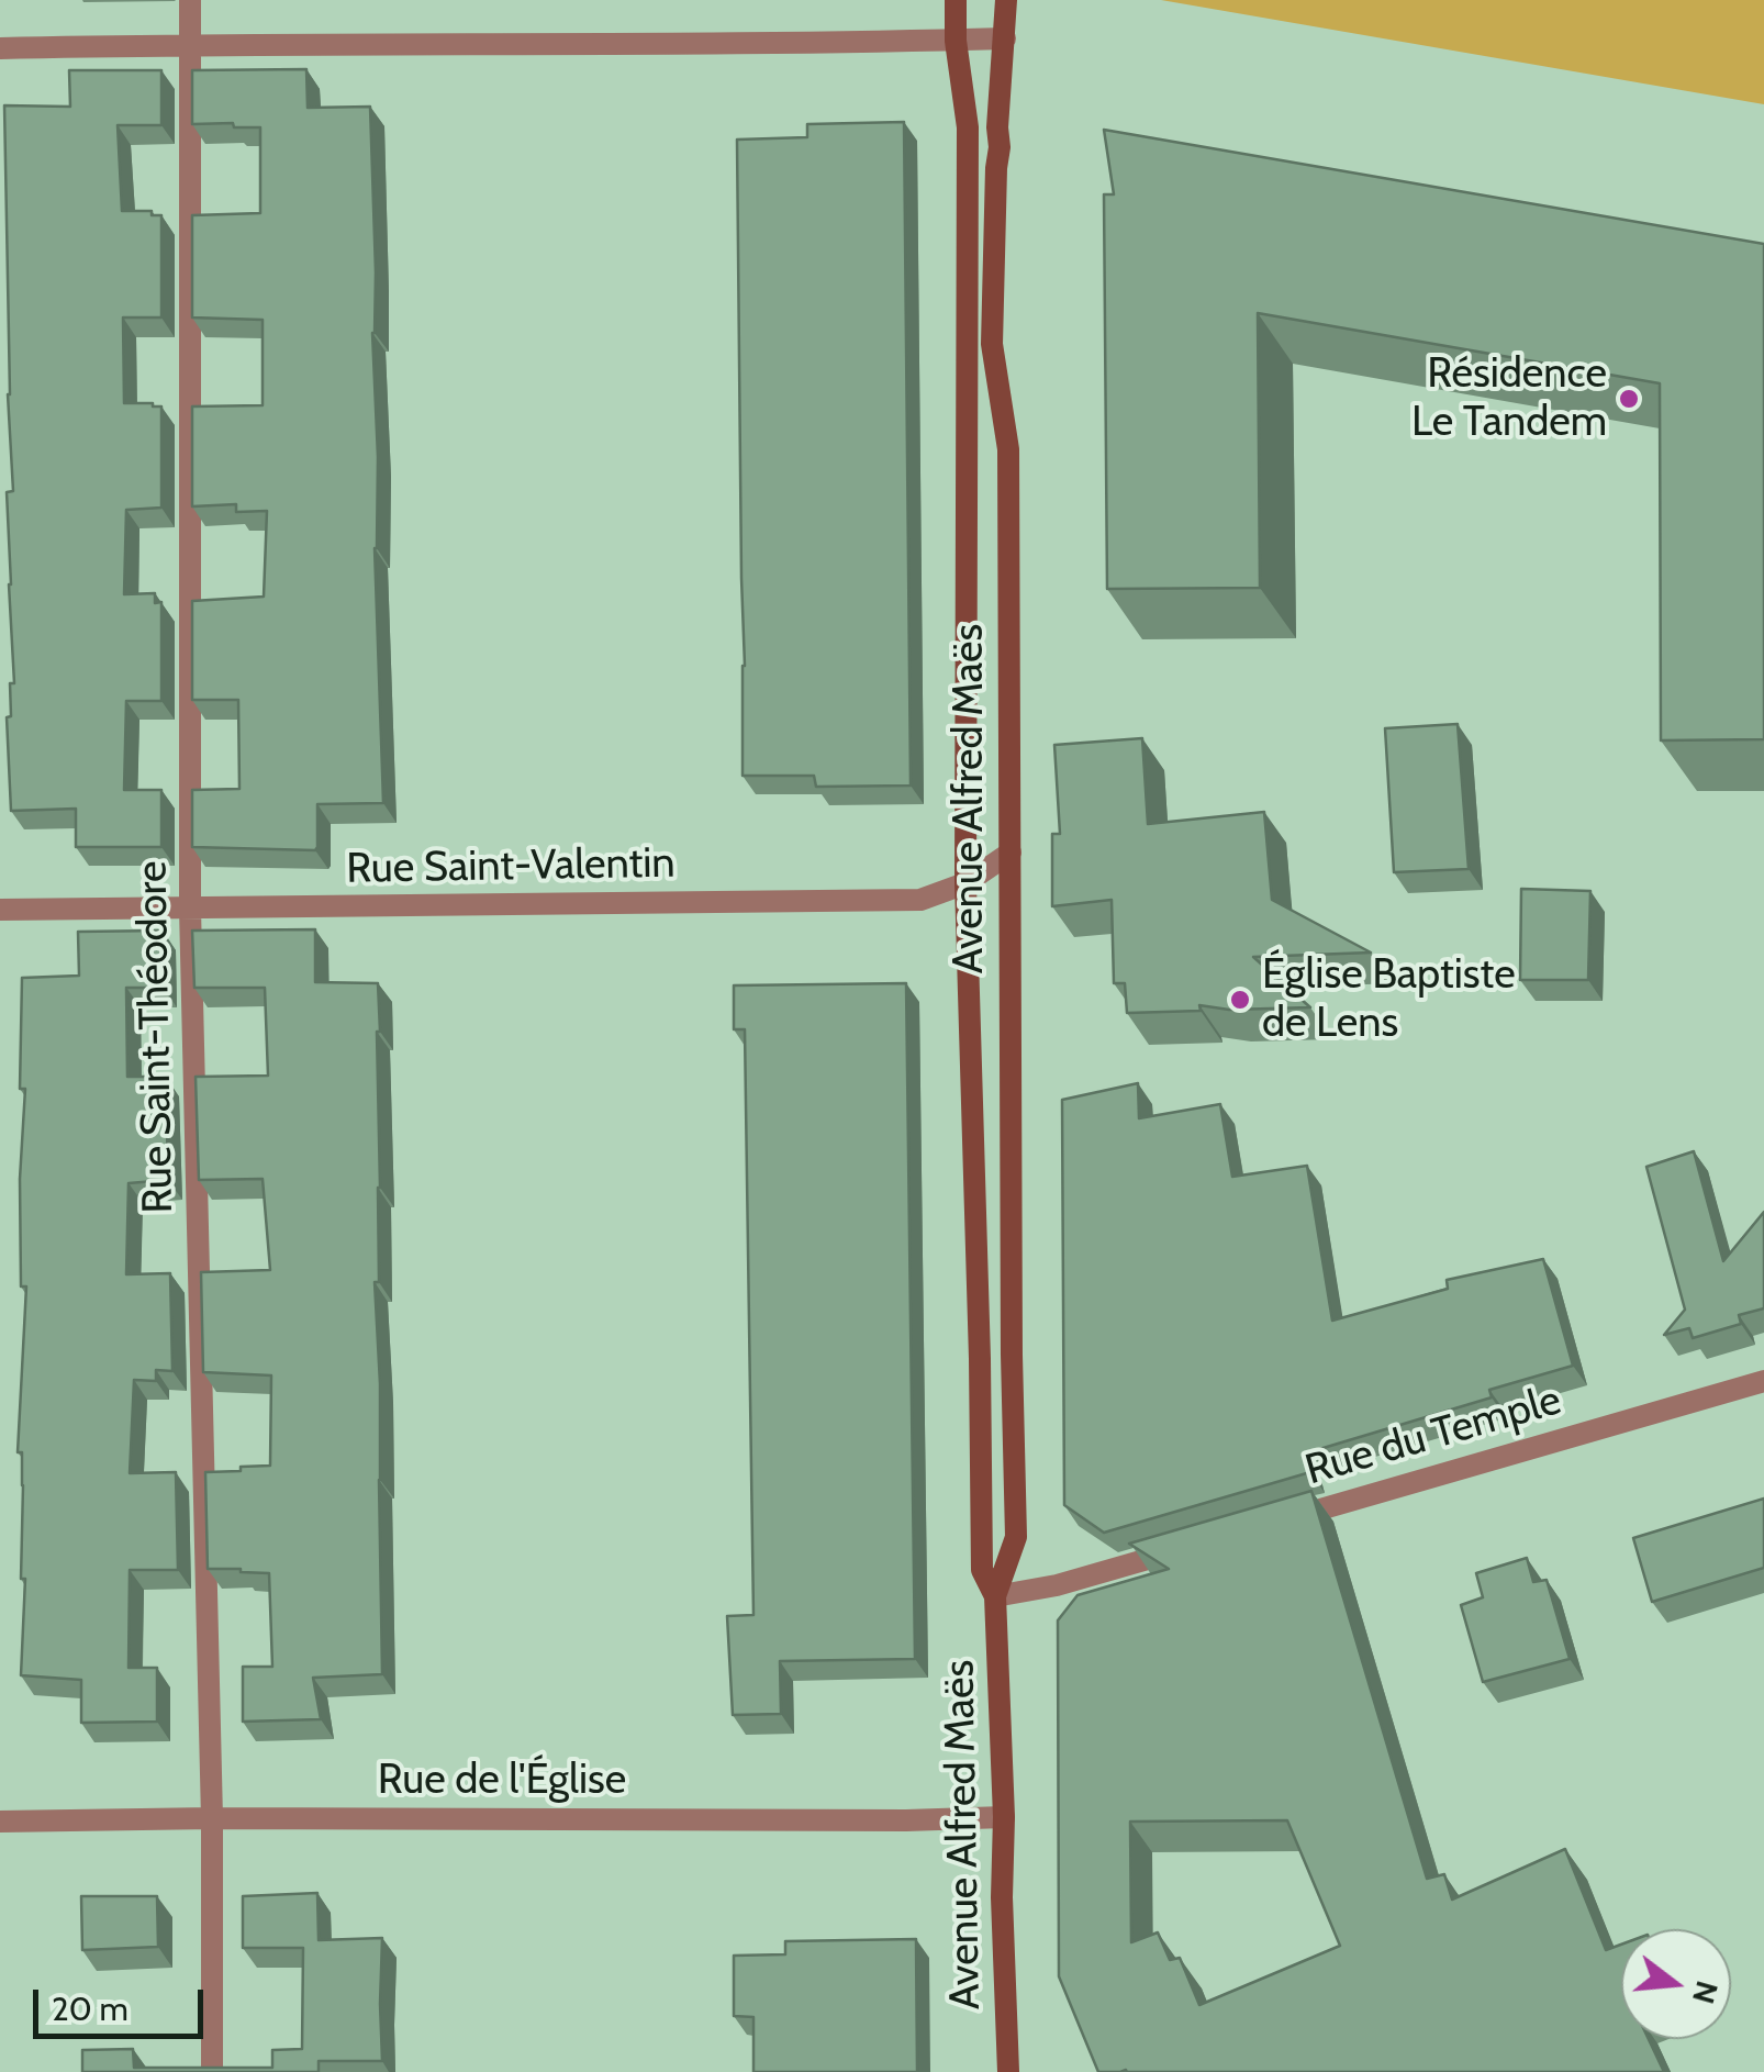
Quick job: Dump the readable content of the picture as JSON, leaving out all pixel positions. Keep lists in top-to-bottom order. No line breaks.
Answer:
{"streets":{"main road":["Avenue Alfred Maës"],"street":["Rue Saint-Valentin","Rue Saint-Théodore","Rue du Temple","Rue de l'Église"]},"crossings":[["Avenue Alfred Maës","Rue Saint-Valentin"],["Avenue Alfred Maës","Rue de l'Église"],["Rue Saint-Valentin","Rue Saint-Théodore"],["Rue Saint-Théodore","Rue de l'Église"]],"places":["Résidence Le Tandem","Église Baptiste de Lens"],"scale_bar":"20 m","north":"right"}
